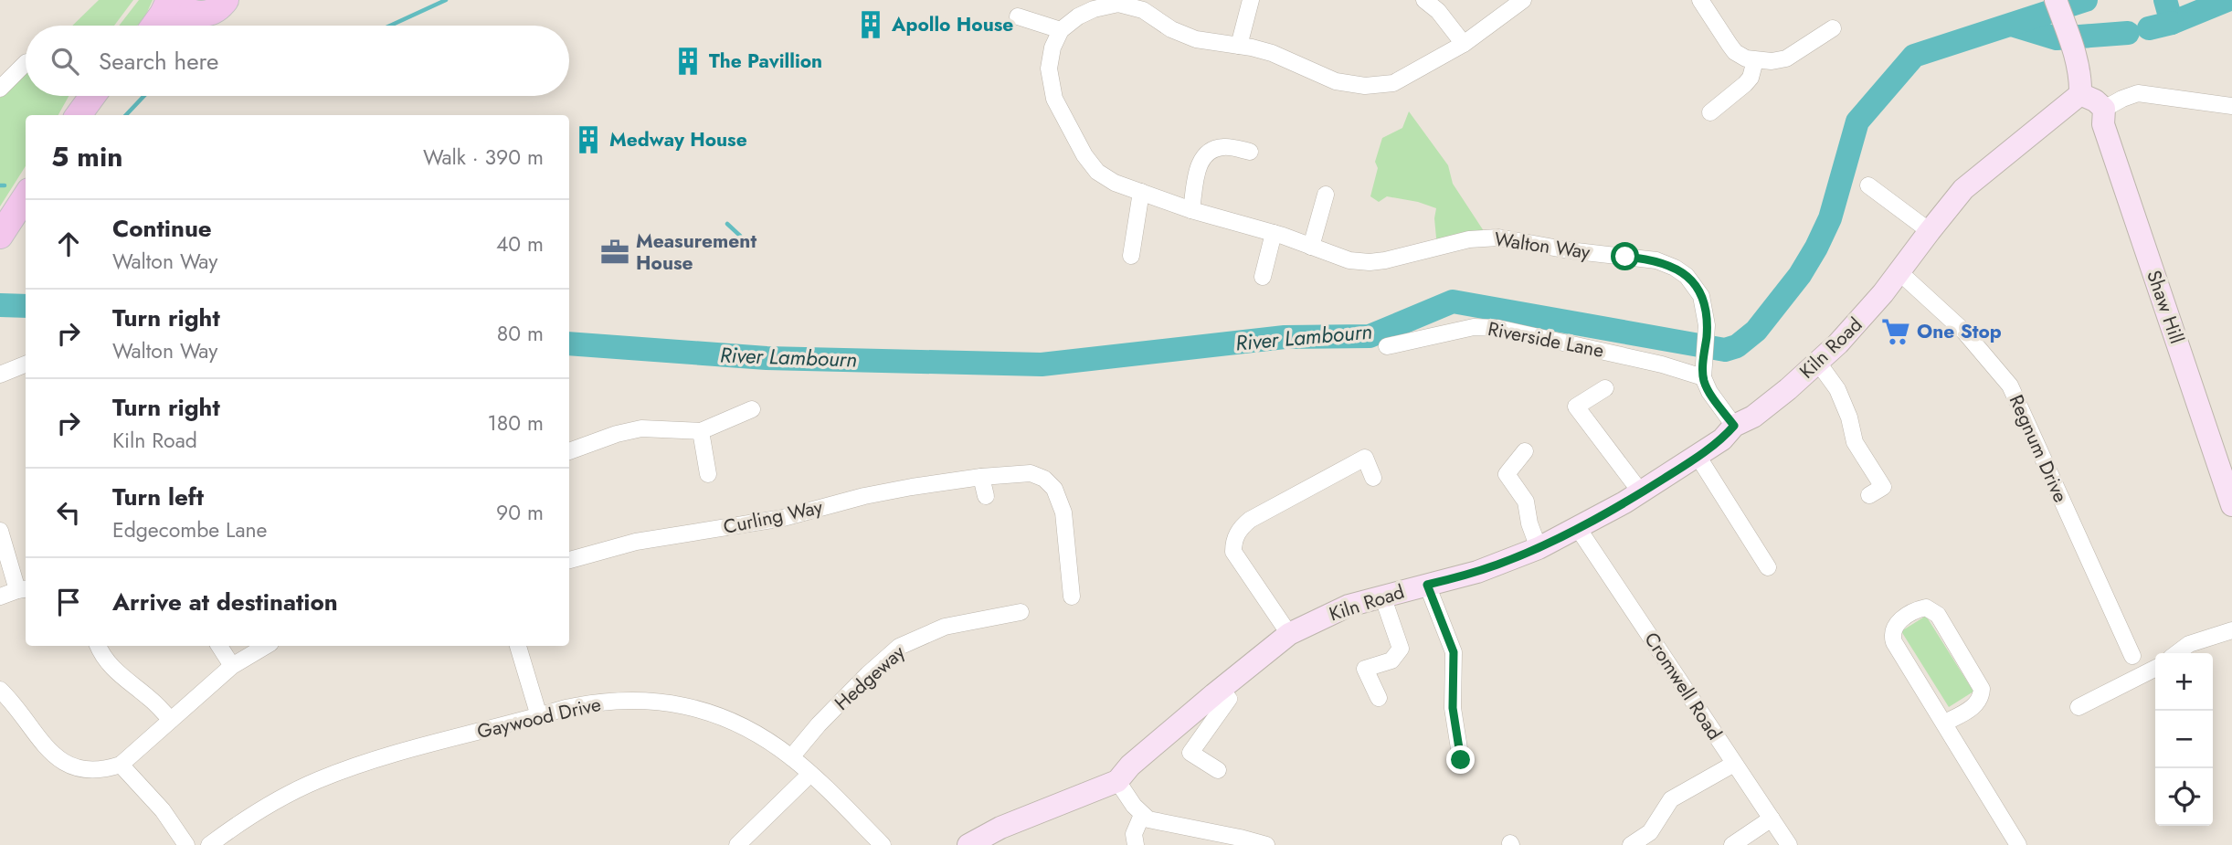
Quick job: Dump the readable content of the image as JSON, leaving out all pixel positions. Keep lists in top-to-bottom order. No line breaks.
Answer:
{"streets":{"street":["Walton Way","Shaw Hill","Riverside Lane","Kiln Road","Regnum Drive","Curling Way","Hedgeway","Cromwell Road","Gaywood Drive"]},"crossings":[["Walton Way","Riverside Lane"],["Kiln Road","Regnum Drive"],["Kiln Road","Cromwell Road"],["Hedgeway","Gaywood Drive"]],"water":["River Lambourn"],"places":{"building":["Apollo House","The Pavillion","Medway House"],"office":["Measurement House"],"supermarket":["One Stop"]},"page":{"search":"Search here","heading":["5 min","Walk · 390 m"],"list":[["Continue","Walton Way","40 m"],["Turn right","Walton Way","80 m"],["Turn right","Kiln Road","180 m"],["Turn left","Edgecombe Lane","90 m"],"Arrive at destination"],"map_buttons":["+","−"]}}
